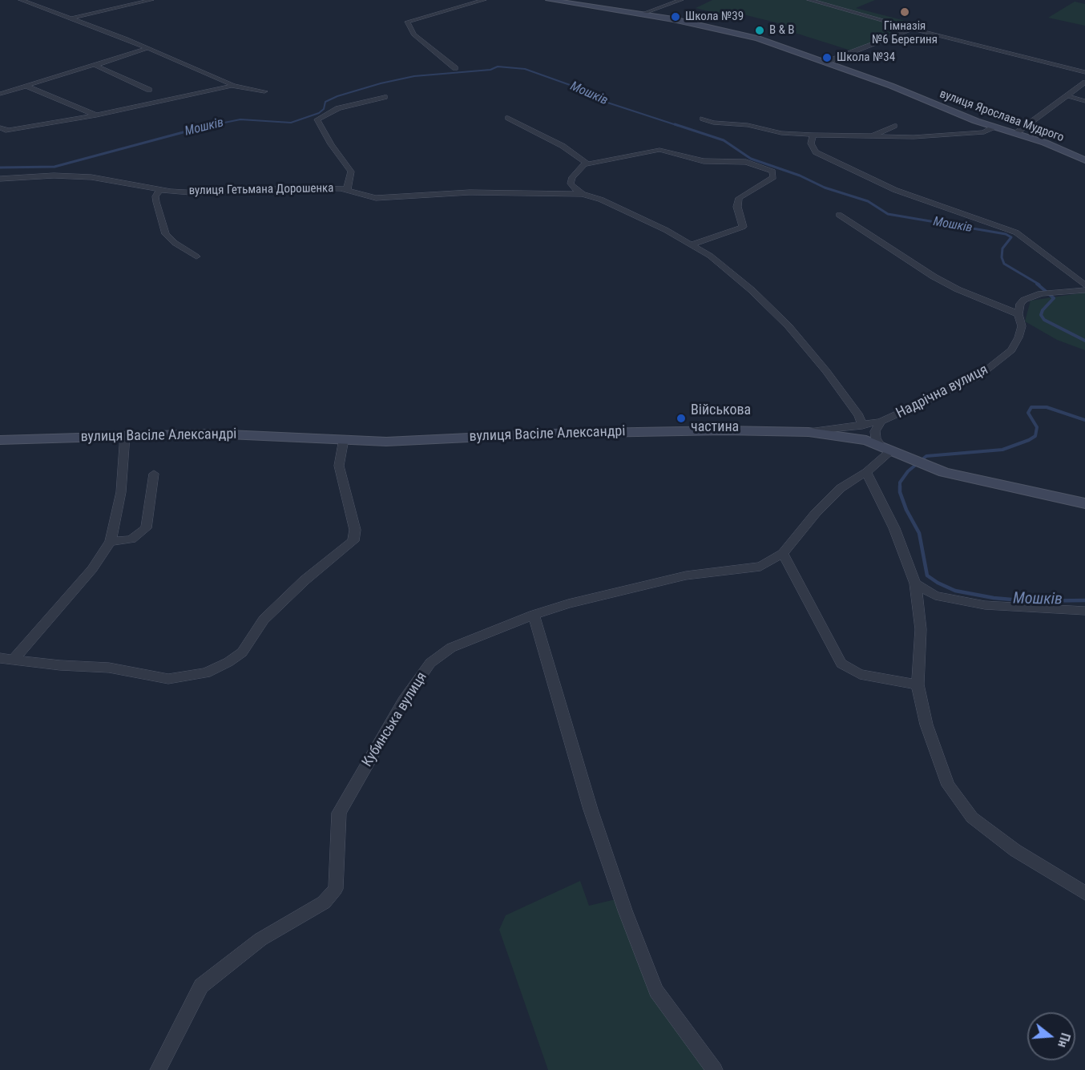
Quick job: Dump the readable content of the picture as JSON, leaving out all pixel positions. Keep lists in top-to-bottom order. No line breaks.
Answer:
{"streets":{"main road":["вулиця Ярослава Мудрого","вулиця Васіле Александрі"],"street":["вулиця Гетьмана Дорошенка","Надрічна вулиця","Кубинська вулиця"]},"crossings":[["вулиця Гетьмана Дорошенка","Надрічна вулиця"],["Надрічна вулиця","вулиця Васіле Александрі"],["вулиця Васіле Александрі","Кубинська вулиця"]],"water":["Мошків"],"places":["Гімназія №6 Берегиня","Школа №39","B & B","Школа №34","Військова частина"],"north":"right"}
